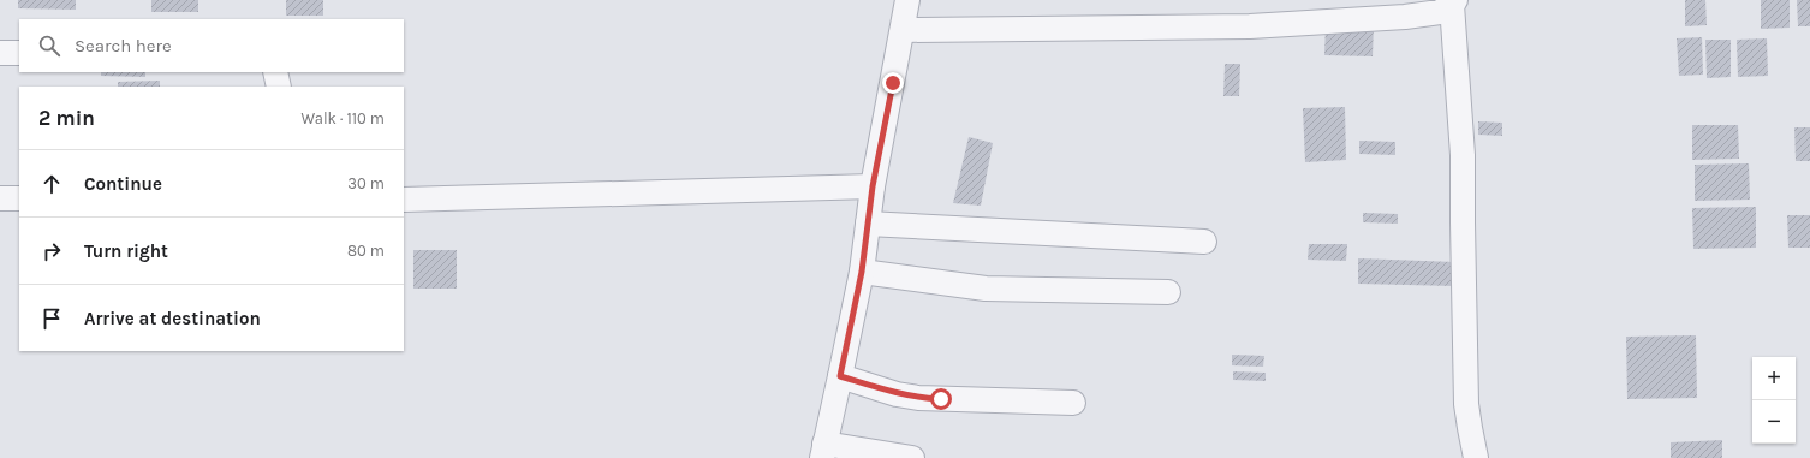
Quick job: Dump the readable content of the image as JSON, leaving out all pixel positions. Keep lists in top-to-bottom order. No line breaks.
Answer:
{"page":{"search":"Search here","heading":["2 min","Walk · 110 m"],"list":[["Continue","30 m"],["Turn right","80 m"],"Arrive at destination"],"map_buttons":["+","−"]}}
